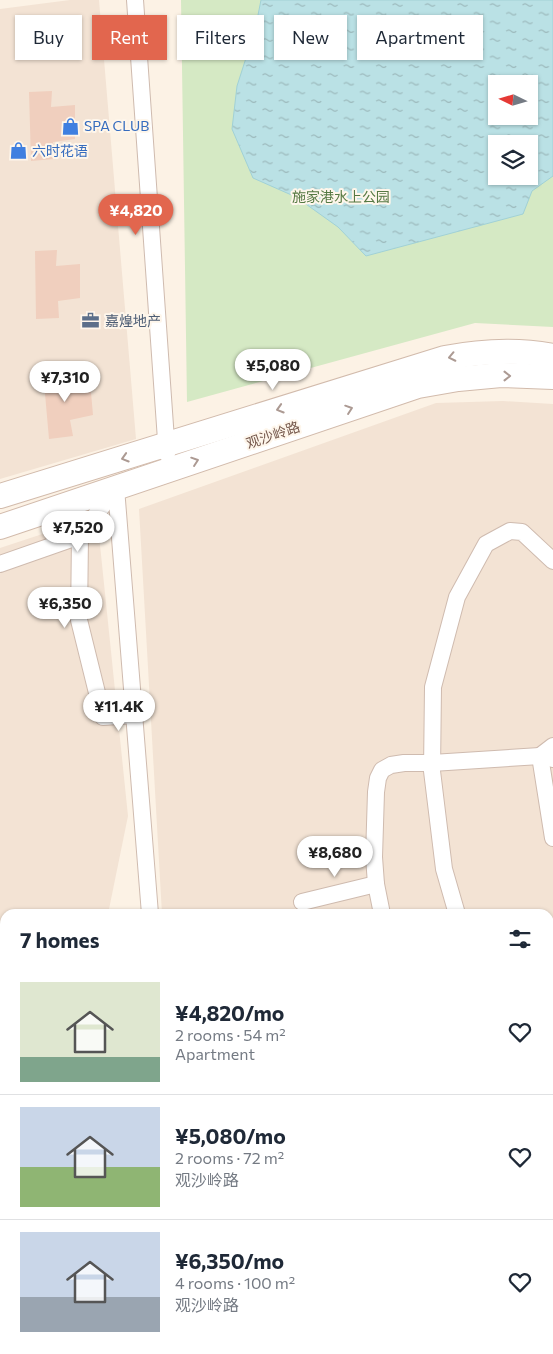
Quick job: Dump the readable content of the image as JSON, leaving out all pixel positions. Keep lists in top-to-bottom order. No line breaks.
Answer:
{"streets":{"main road":["观沙岭路"]},"parks":["施家港水上公园"],"places":{"shop":["SPA CLUB","六时花语"],"office":["嘉煌地产"]},"north":"left","page":{"chip":["Buy","Rent","Filters","New","Apartment"],"price":["¥4,820","¥5,080","¥7,310","¥7,520","¥6,350","¥11.4K","¥8,680"],"heading":"7 homes","list":[{"name":"¥4,820/mo","note":"2 rooms · 54 m² · Apartment"},{"name":"¥5,080/mo","note":"2 rooms · 72 m² · 观沙岭路"},{"name":"¥6,350/mo","note":"4 rooms · 100 m² · 观沙岭路"}]}}
